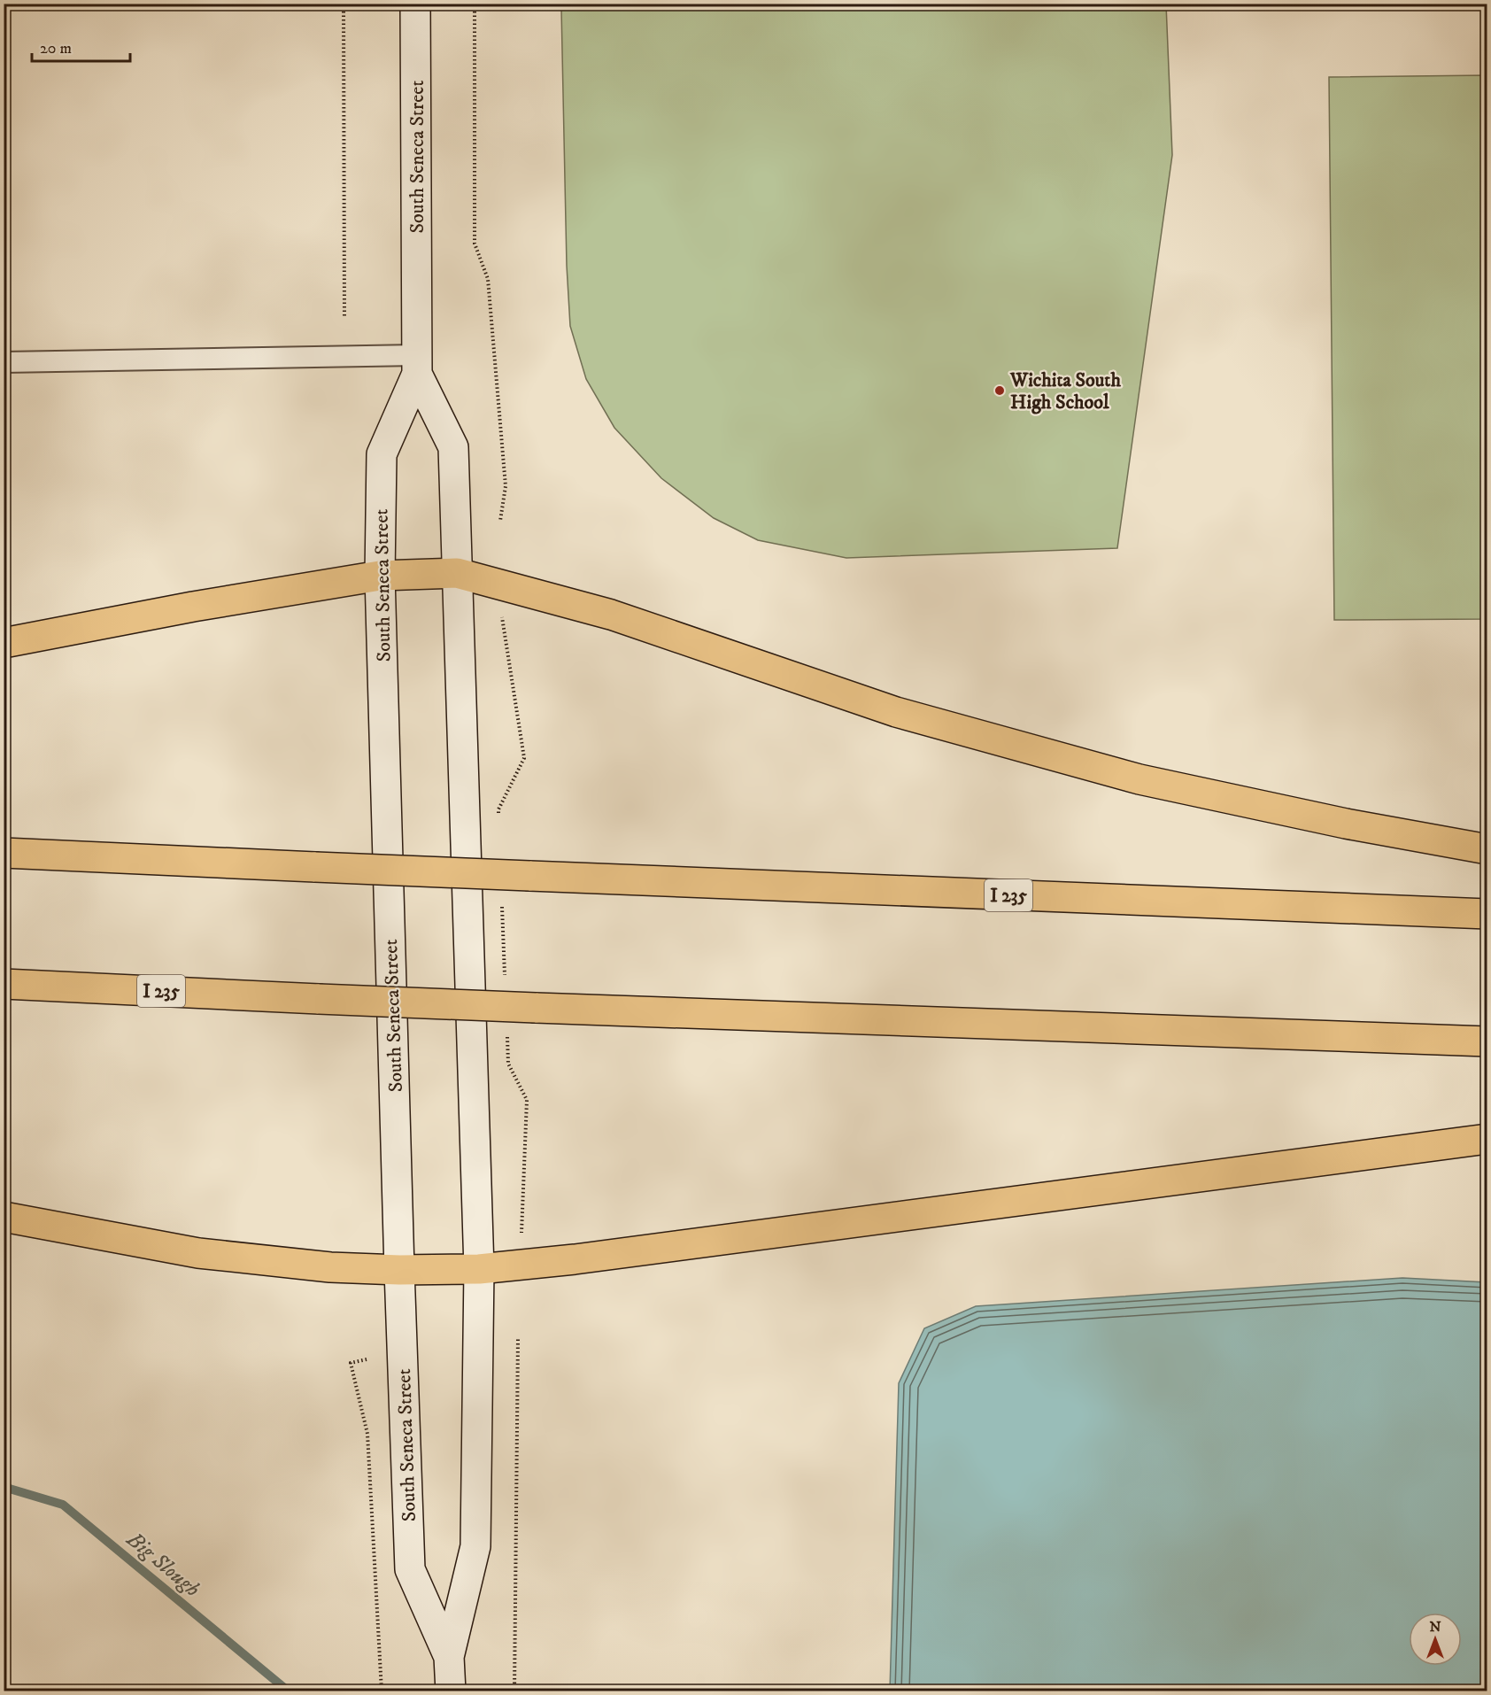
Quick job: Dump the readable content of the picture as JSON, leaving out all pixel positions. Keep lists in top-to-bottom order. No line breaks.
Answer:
{"streets":{"highway":["I 235"],"street":["South Seneca Street"]},"water":["Big Slough"],"places":["Wichita South High School"],"scale_bar":"20 m","north":"top"}
